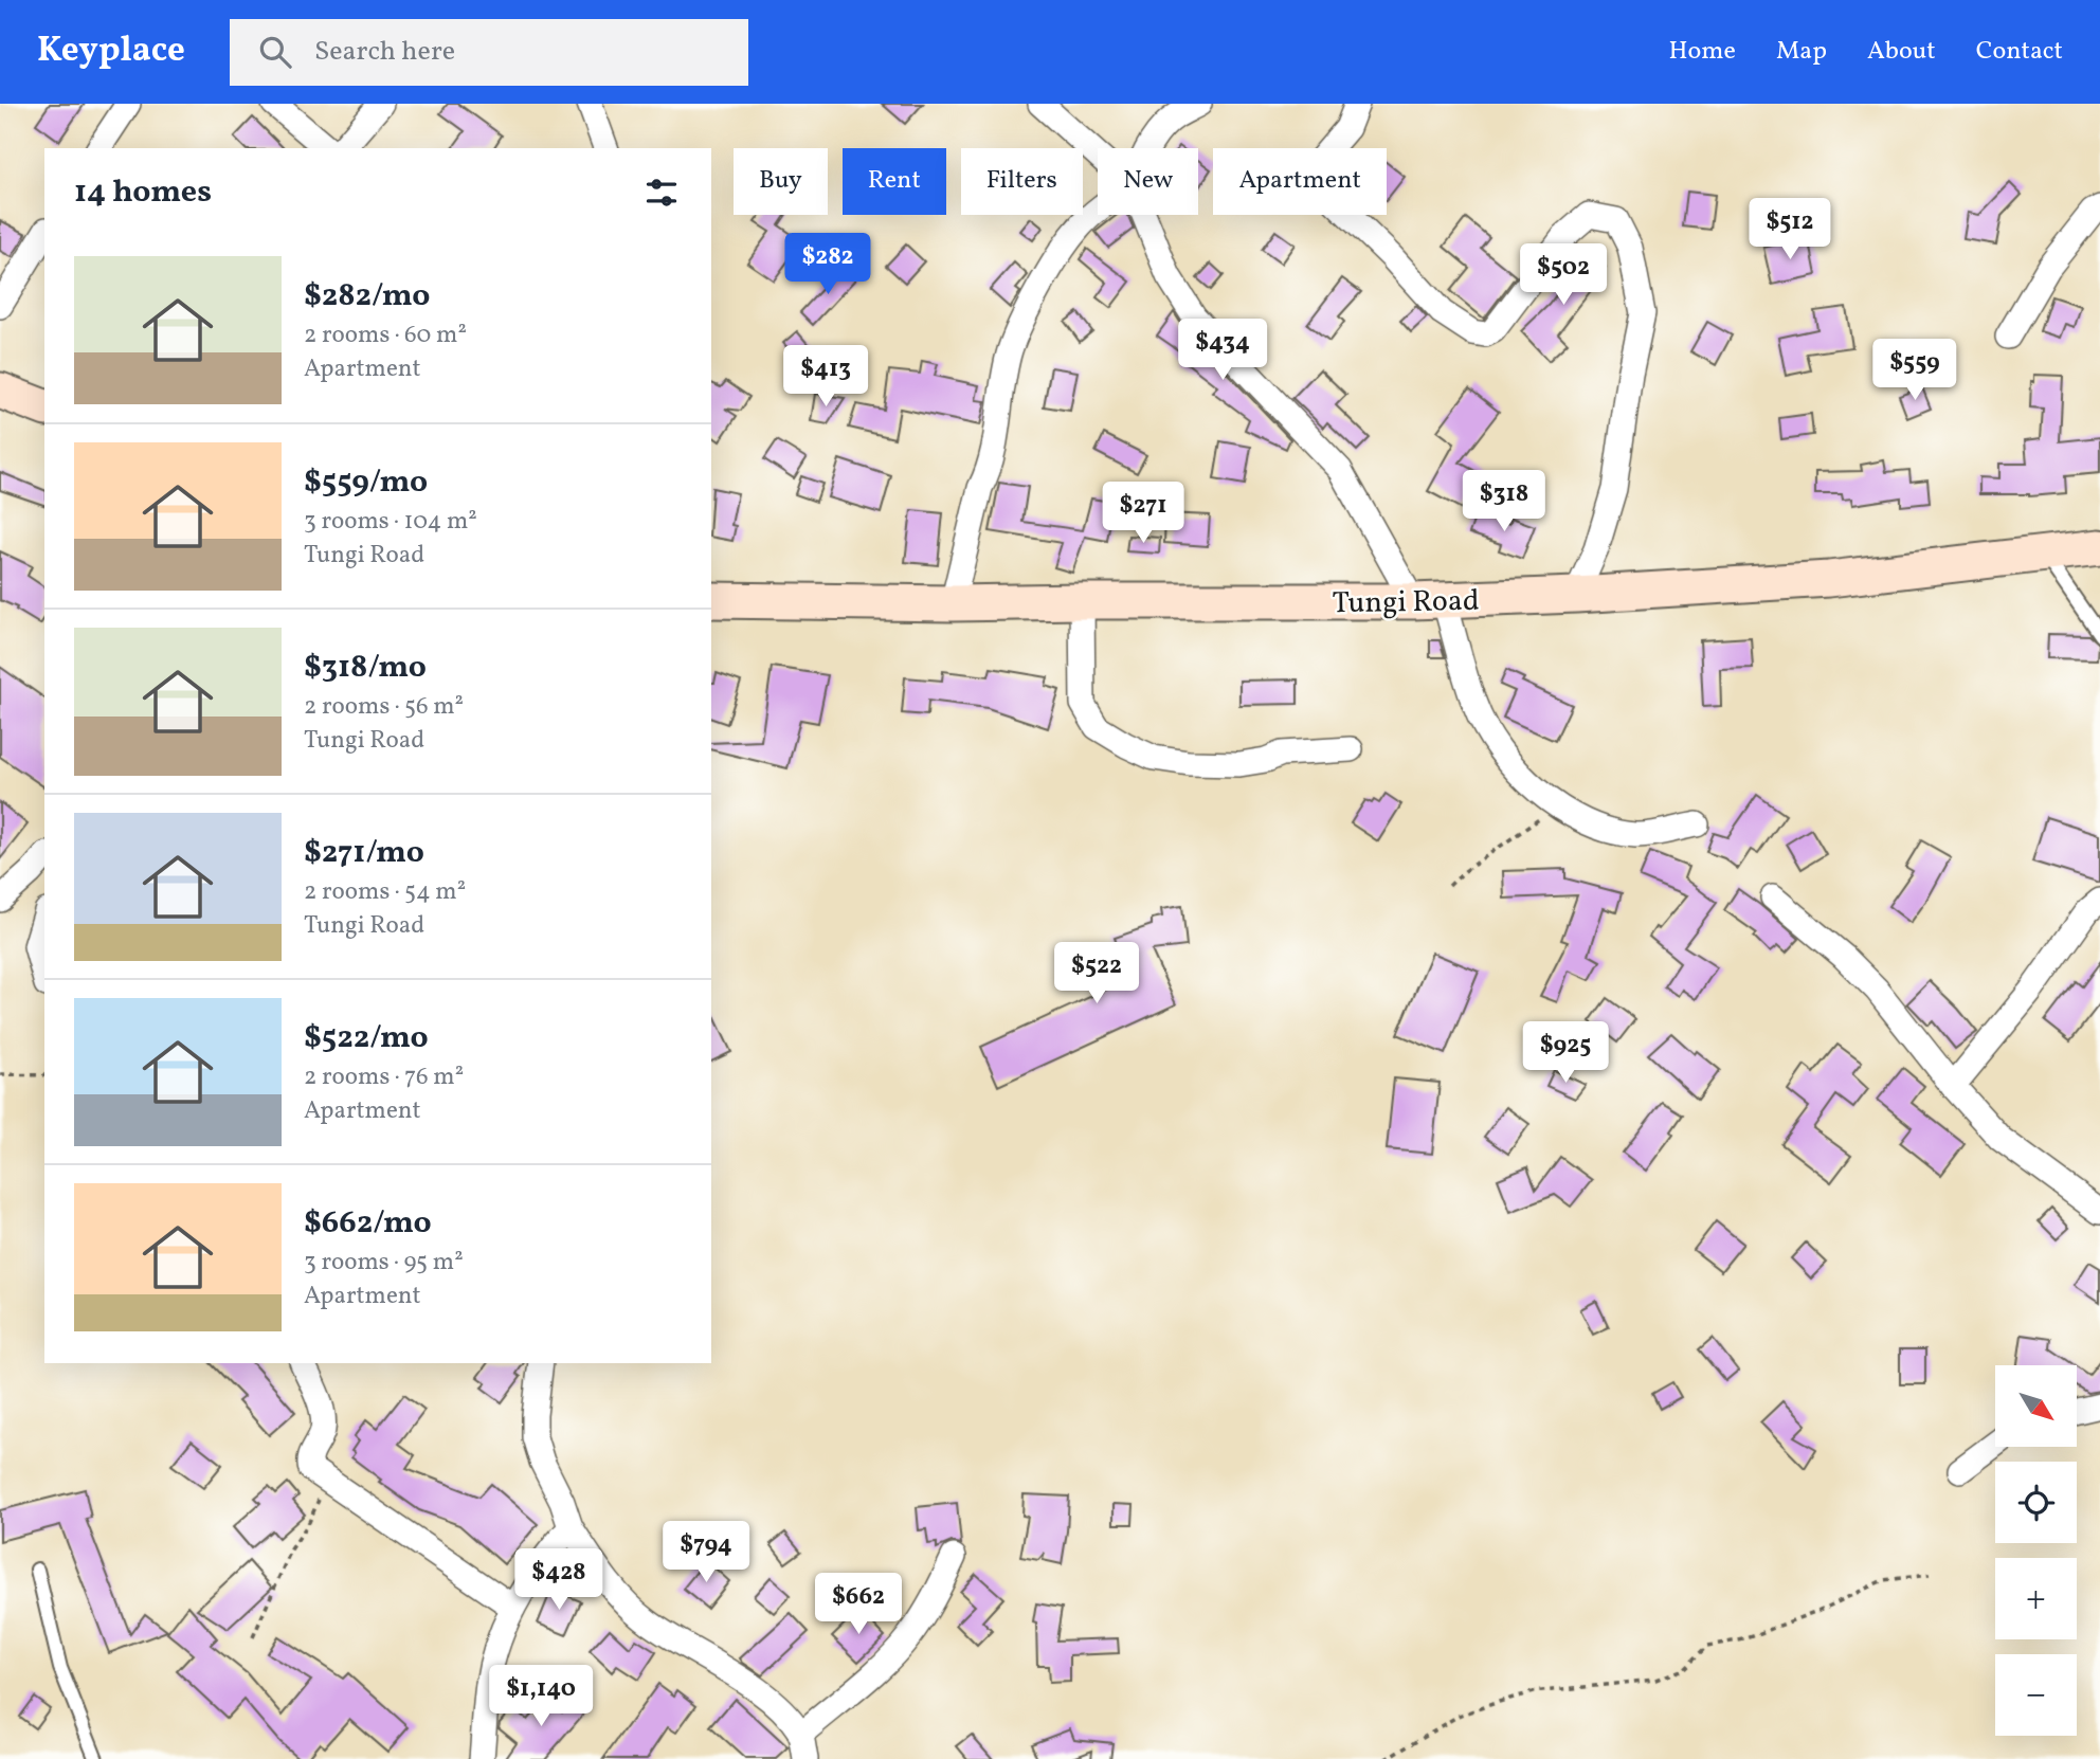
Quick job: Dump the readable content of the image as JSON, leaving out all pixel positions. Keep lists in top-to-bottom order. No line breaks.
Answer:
{"streets":{"main road":["Tungi Road"]},"north":"bottom right","page":{"header":"Keyplace","search":"Search here","nav":["Home","Map","About","Contact"],"chip":["Buy","Rent","Filters","New","Apartment"],"heading":"14 homes","price":["$512","$282","$502","$434","$559","$413","$318","$271","$522","$925","$794","$428","$662","$1,140"],"list":[{"name":"$282/mo","note":"2 rooms · 60 m² · Apartment"},{"name":"$559/mo","note":"3 rooms · 104 m² · Tungi Road"},{"name":"$318/mo","note":"2 rooms · 56 m² · Tungi Road"},{"name":"$271/mo","note":"2 rooms · 54 m² · Tungi Road"},{"name":"$522/mo","note":"2 rooms · 76 m² · Apartment"},{"name":"$662/mo","note":"3 rooms · 95 m² · Apartment"}],"map_buttons":["+","−"]}}
